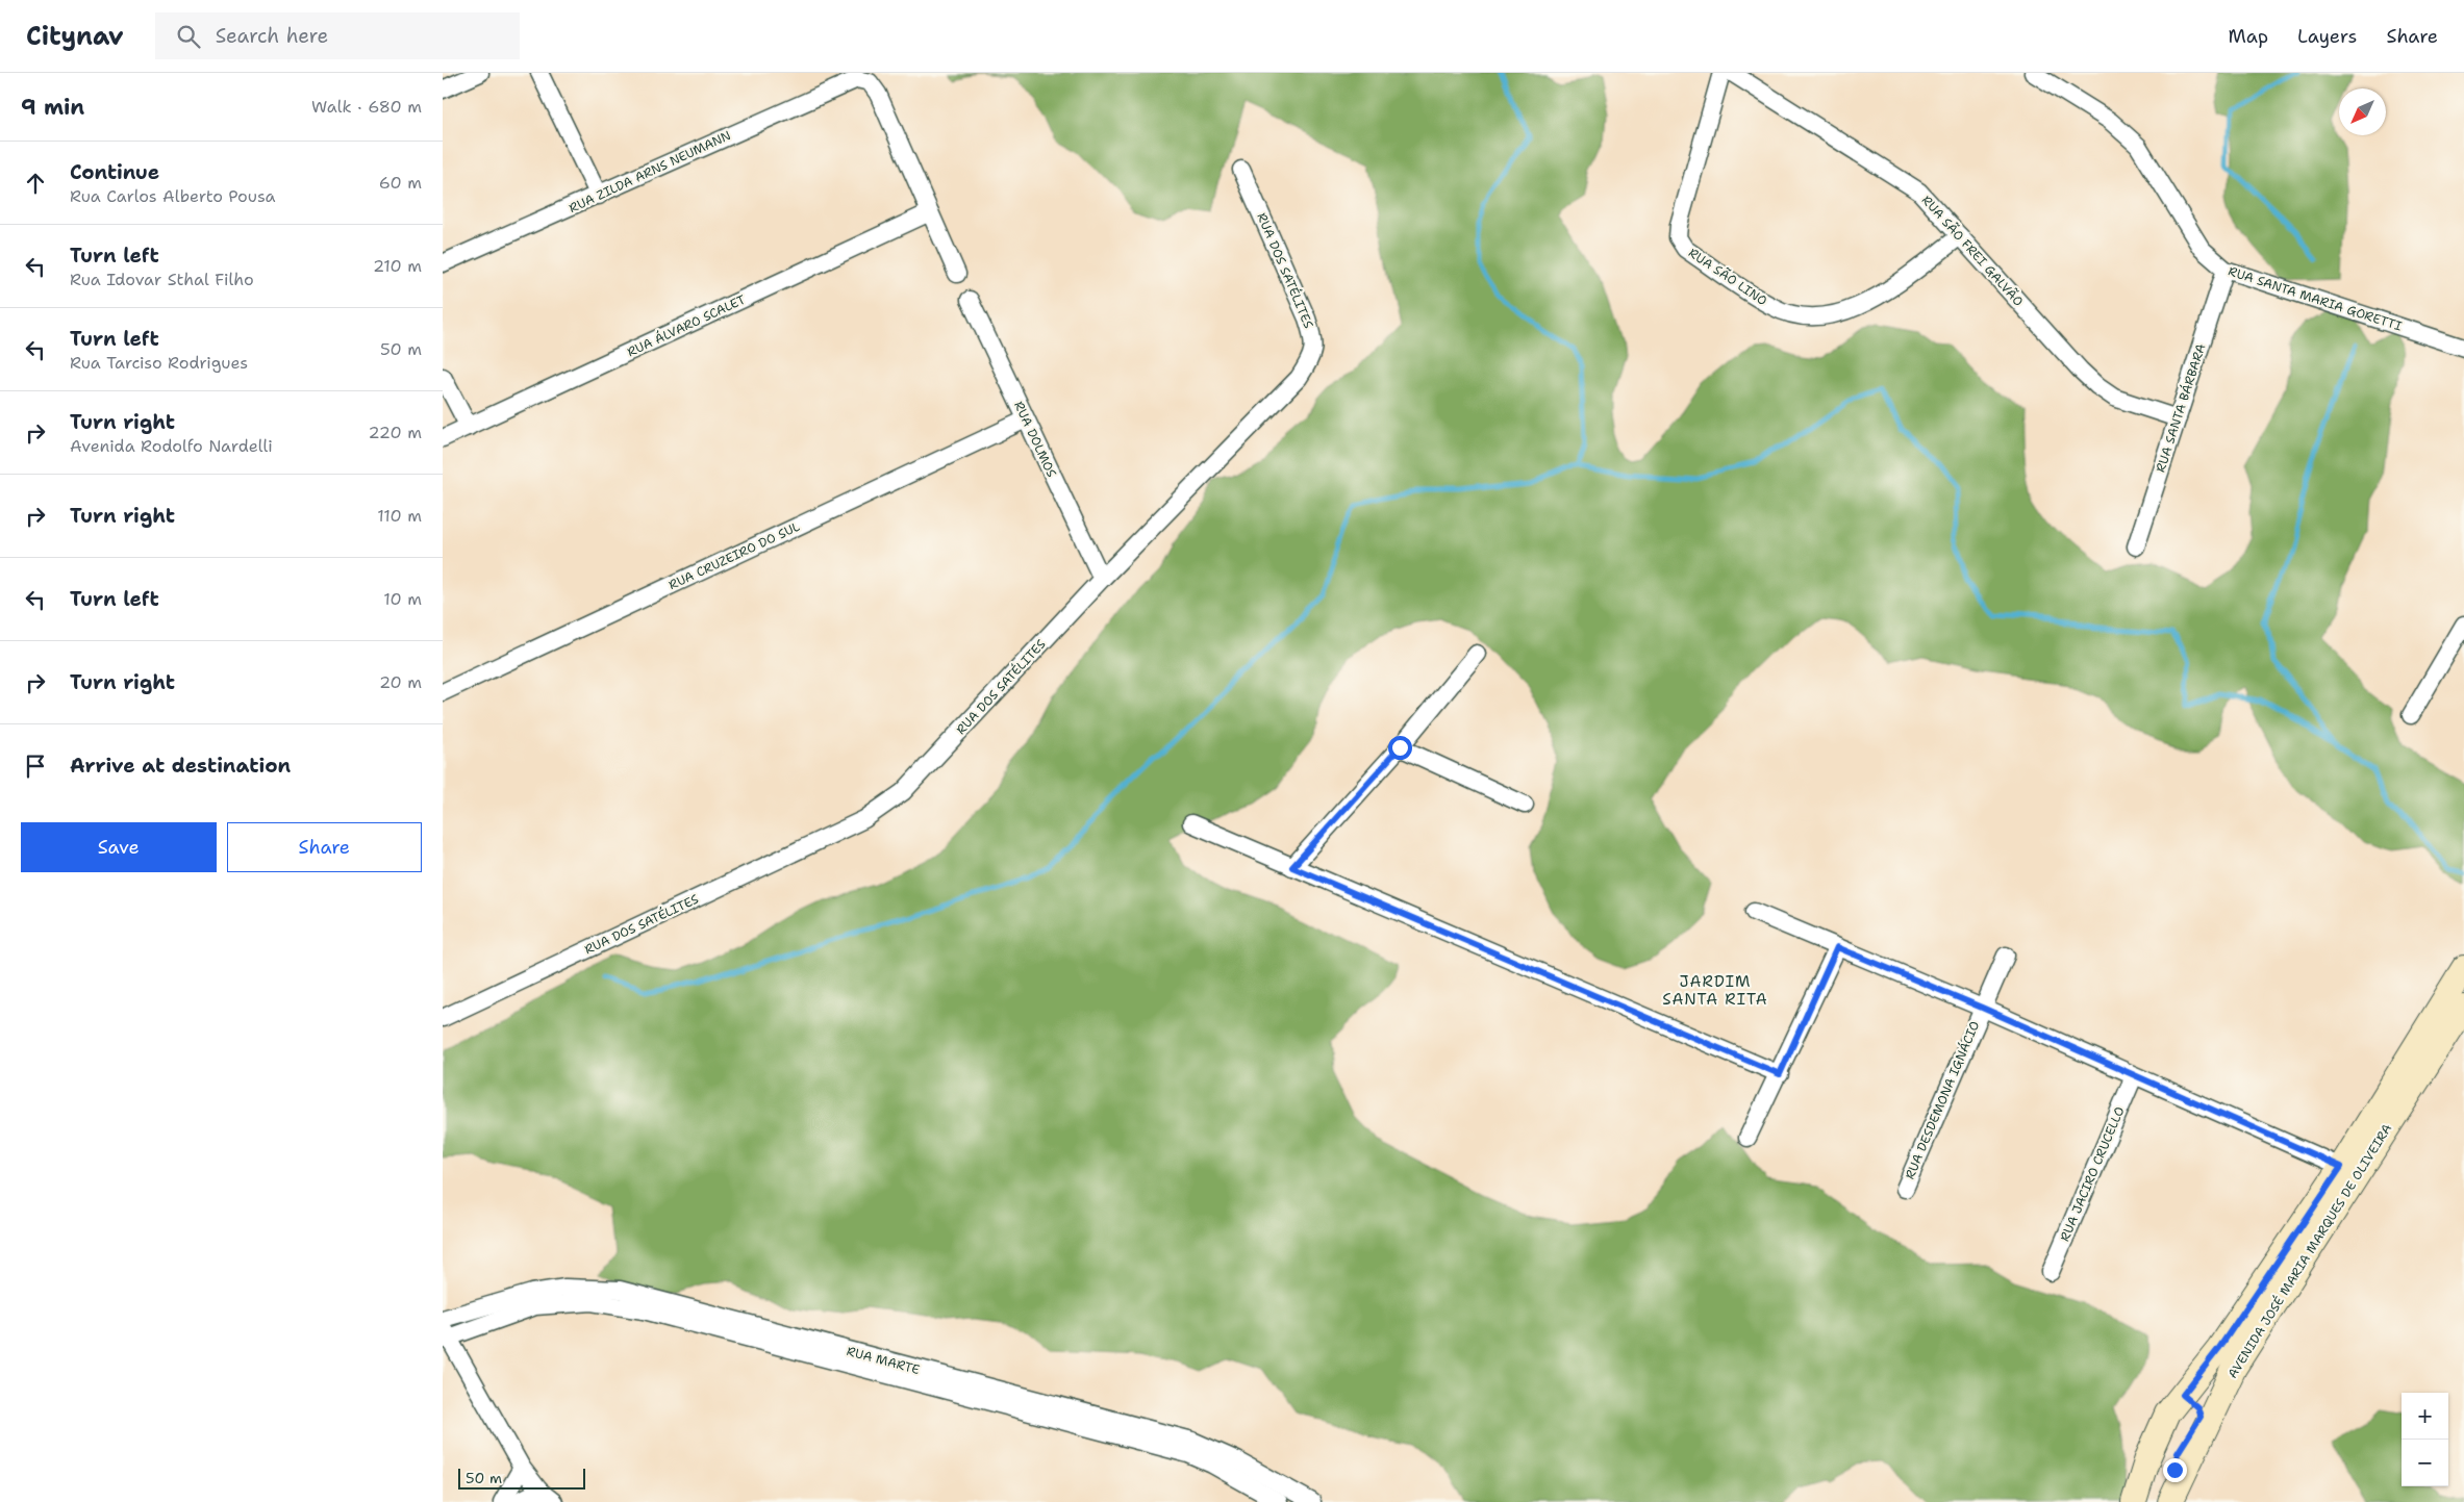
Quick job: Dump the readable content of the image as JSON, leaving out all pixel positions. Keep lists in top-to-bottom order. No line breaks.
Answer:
{"streets":{"main road":["AVENIDA JOSÉ MARIA MARQUES DE OLIVEIRA"],"street":["RUA ZILDA ARNS NEUMANN","RUA SÃO FREI GALVÃO","RUA DOS SATÉLITES","RUA SÃO LINO","RUA SANTA MARIA GORETTI","RUA ÁLVARO SCALET","RUA SANTA BÁRBARA","RUA DOLMOS","RUA CRUZEIRO DO SUL","RUA DESDEMONA IGNÁCIO","RUA JACIRO CRUCELLO","RUA MARTE"]},"crossings":[["RUA ZILDA ARNS NEUMANN","RUA ÁLVARO SCALET"],["RUA SÃO FREI GALVÃO","RUA SÃO LINO"],["RUA SÃO FREI GALVÃO","RUA SANTA BÁRBARA"],["RUA DOS SATÉLITES","RUA DOLMOS"],["RUA SANTA MARIA GORETTI","RUA SANTA BÁRBARA"],["RUA DOLMOS","RUA CRUZEIRO DO SUL"]],"districts":["JARDIM SANTA RITA"],"scale_bar":"50 m","north":"bottom left","page":{"header":"Citynav","search":"Search here","nav":["Map","Layers","Share"],"heading":["9 min","Walk · 680 m"],"list":[["Continue","Rua Carlos Alberto Pousa","60 m"],["Turn left","Rua Idovar Sthal Filho","210 m"],["Turn left","Rua Tarciso Rodrigues","50 m"],["Turn right","Avenida Rodolfo Nardelli","220 m"],["Turn right","110 m"],["Turn left","10 m"],["Turn right","20 m"],"Arrive at destination"],"buttons":["Save","Share"],"map_buttons":["+","−"],"scale":"50 m"}}
